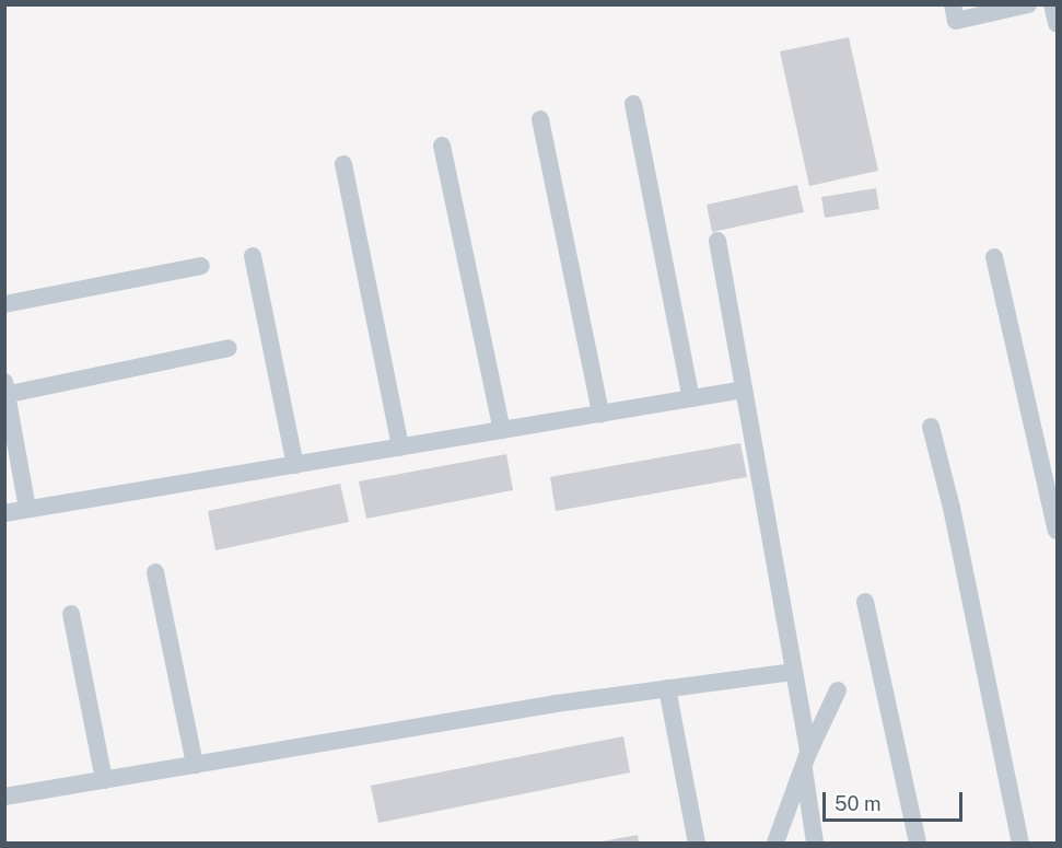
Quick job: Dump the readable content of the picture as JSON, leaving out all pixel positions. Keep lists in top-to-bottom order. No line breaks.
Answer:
{"scale_bar":"50 m"}
